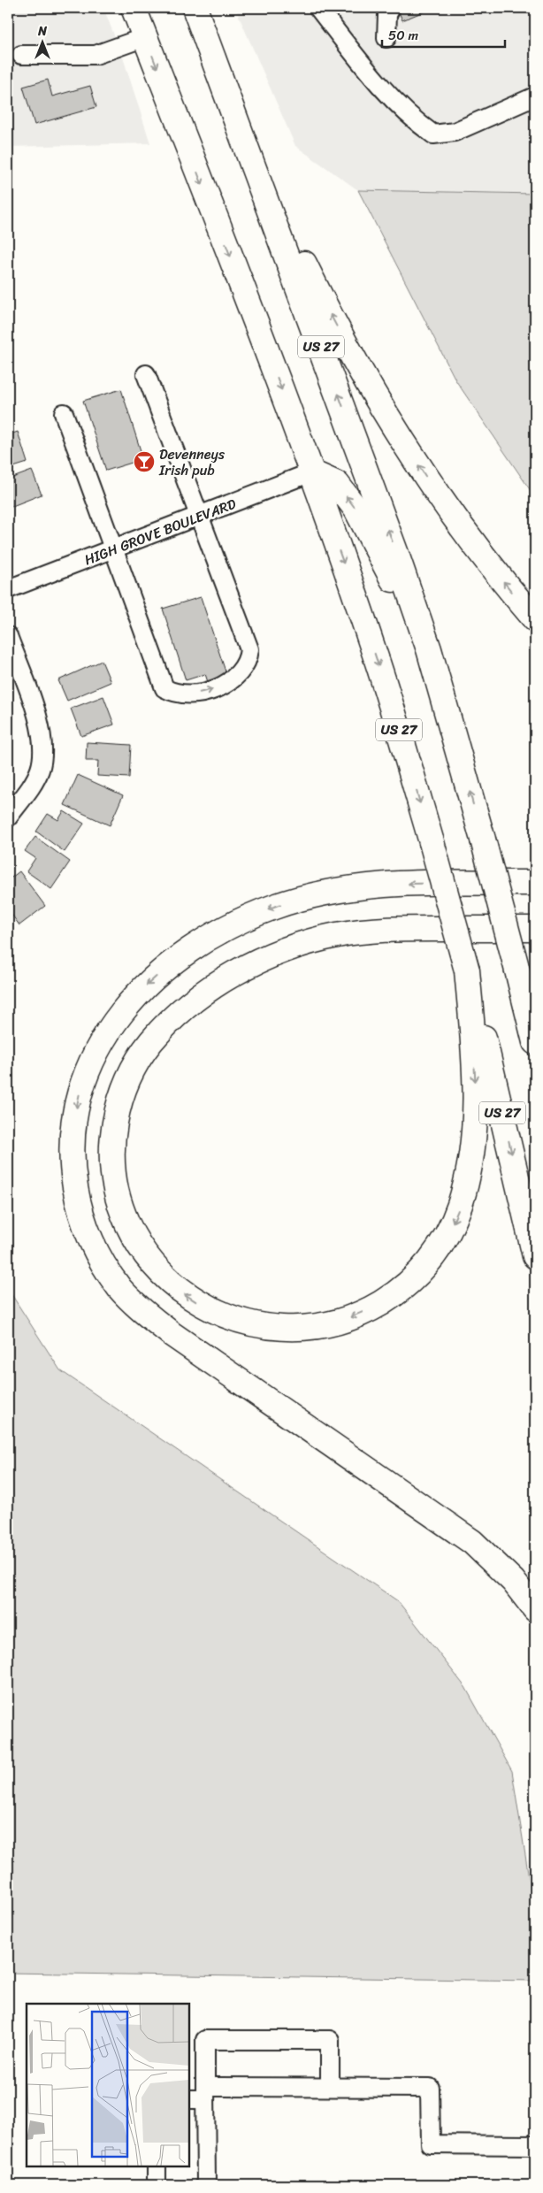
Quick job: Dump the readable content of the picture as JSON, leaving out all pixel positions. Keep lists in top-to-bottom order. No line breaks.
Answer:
{"streets":{"highway":["US 27"],"street":["HIGH GROVE BOULEVARD"]},"crossings":[["US 27","HIGH GROVE BOULEVARD"]],"places":{"bar":["Devenneys Irish pub"]},"scale_bar":"50 m","north":"top"}
